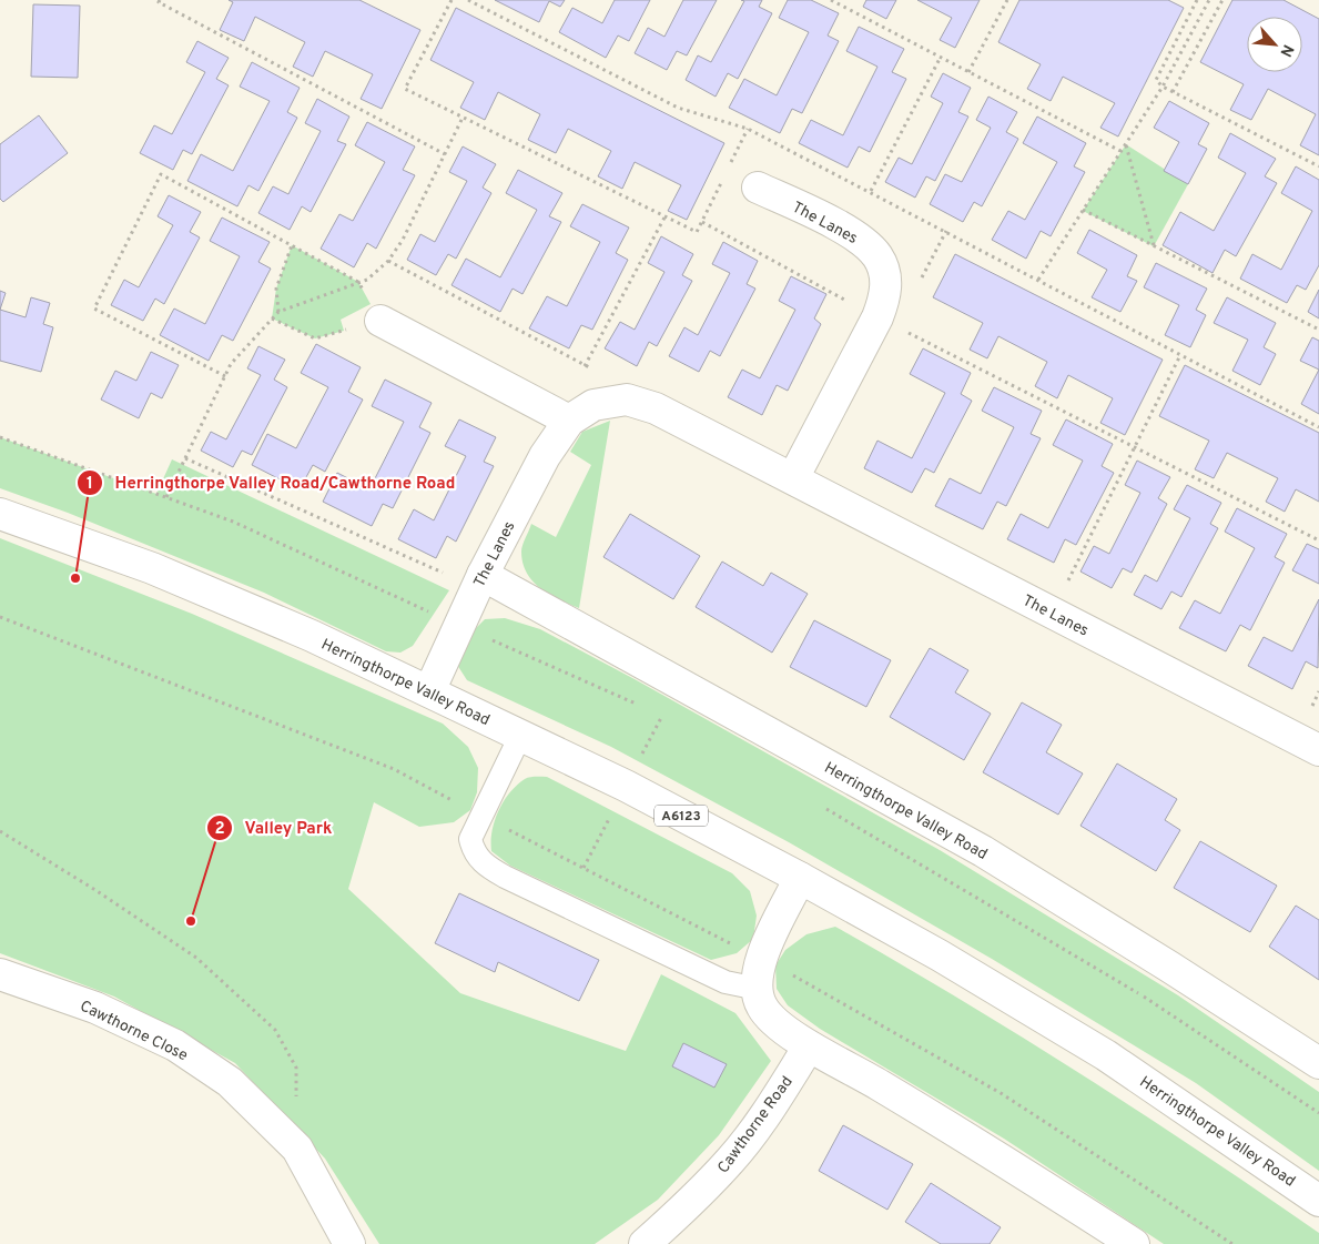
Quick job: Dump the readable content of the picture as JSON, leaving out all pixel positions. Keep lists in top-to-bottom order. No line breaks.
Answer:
{"streets":{"street":["The Lanes","Herringthorpe Valley Road","A6123","Cawthorne Close","Cawthorne Road"]},"crossings":[["The Lanes","Herringthorpe Valley Road"]],"places":["Herringthorpe Valley Road/Cawthorne Road","Valley Park"],"north":"bottom right"}
